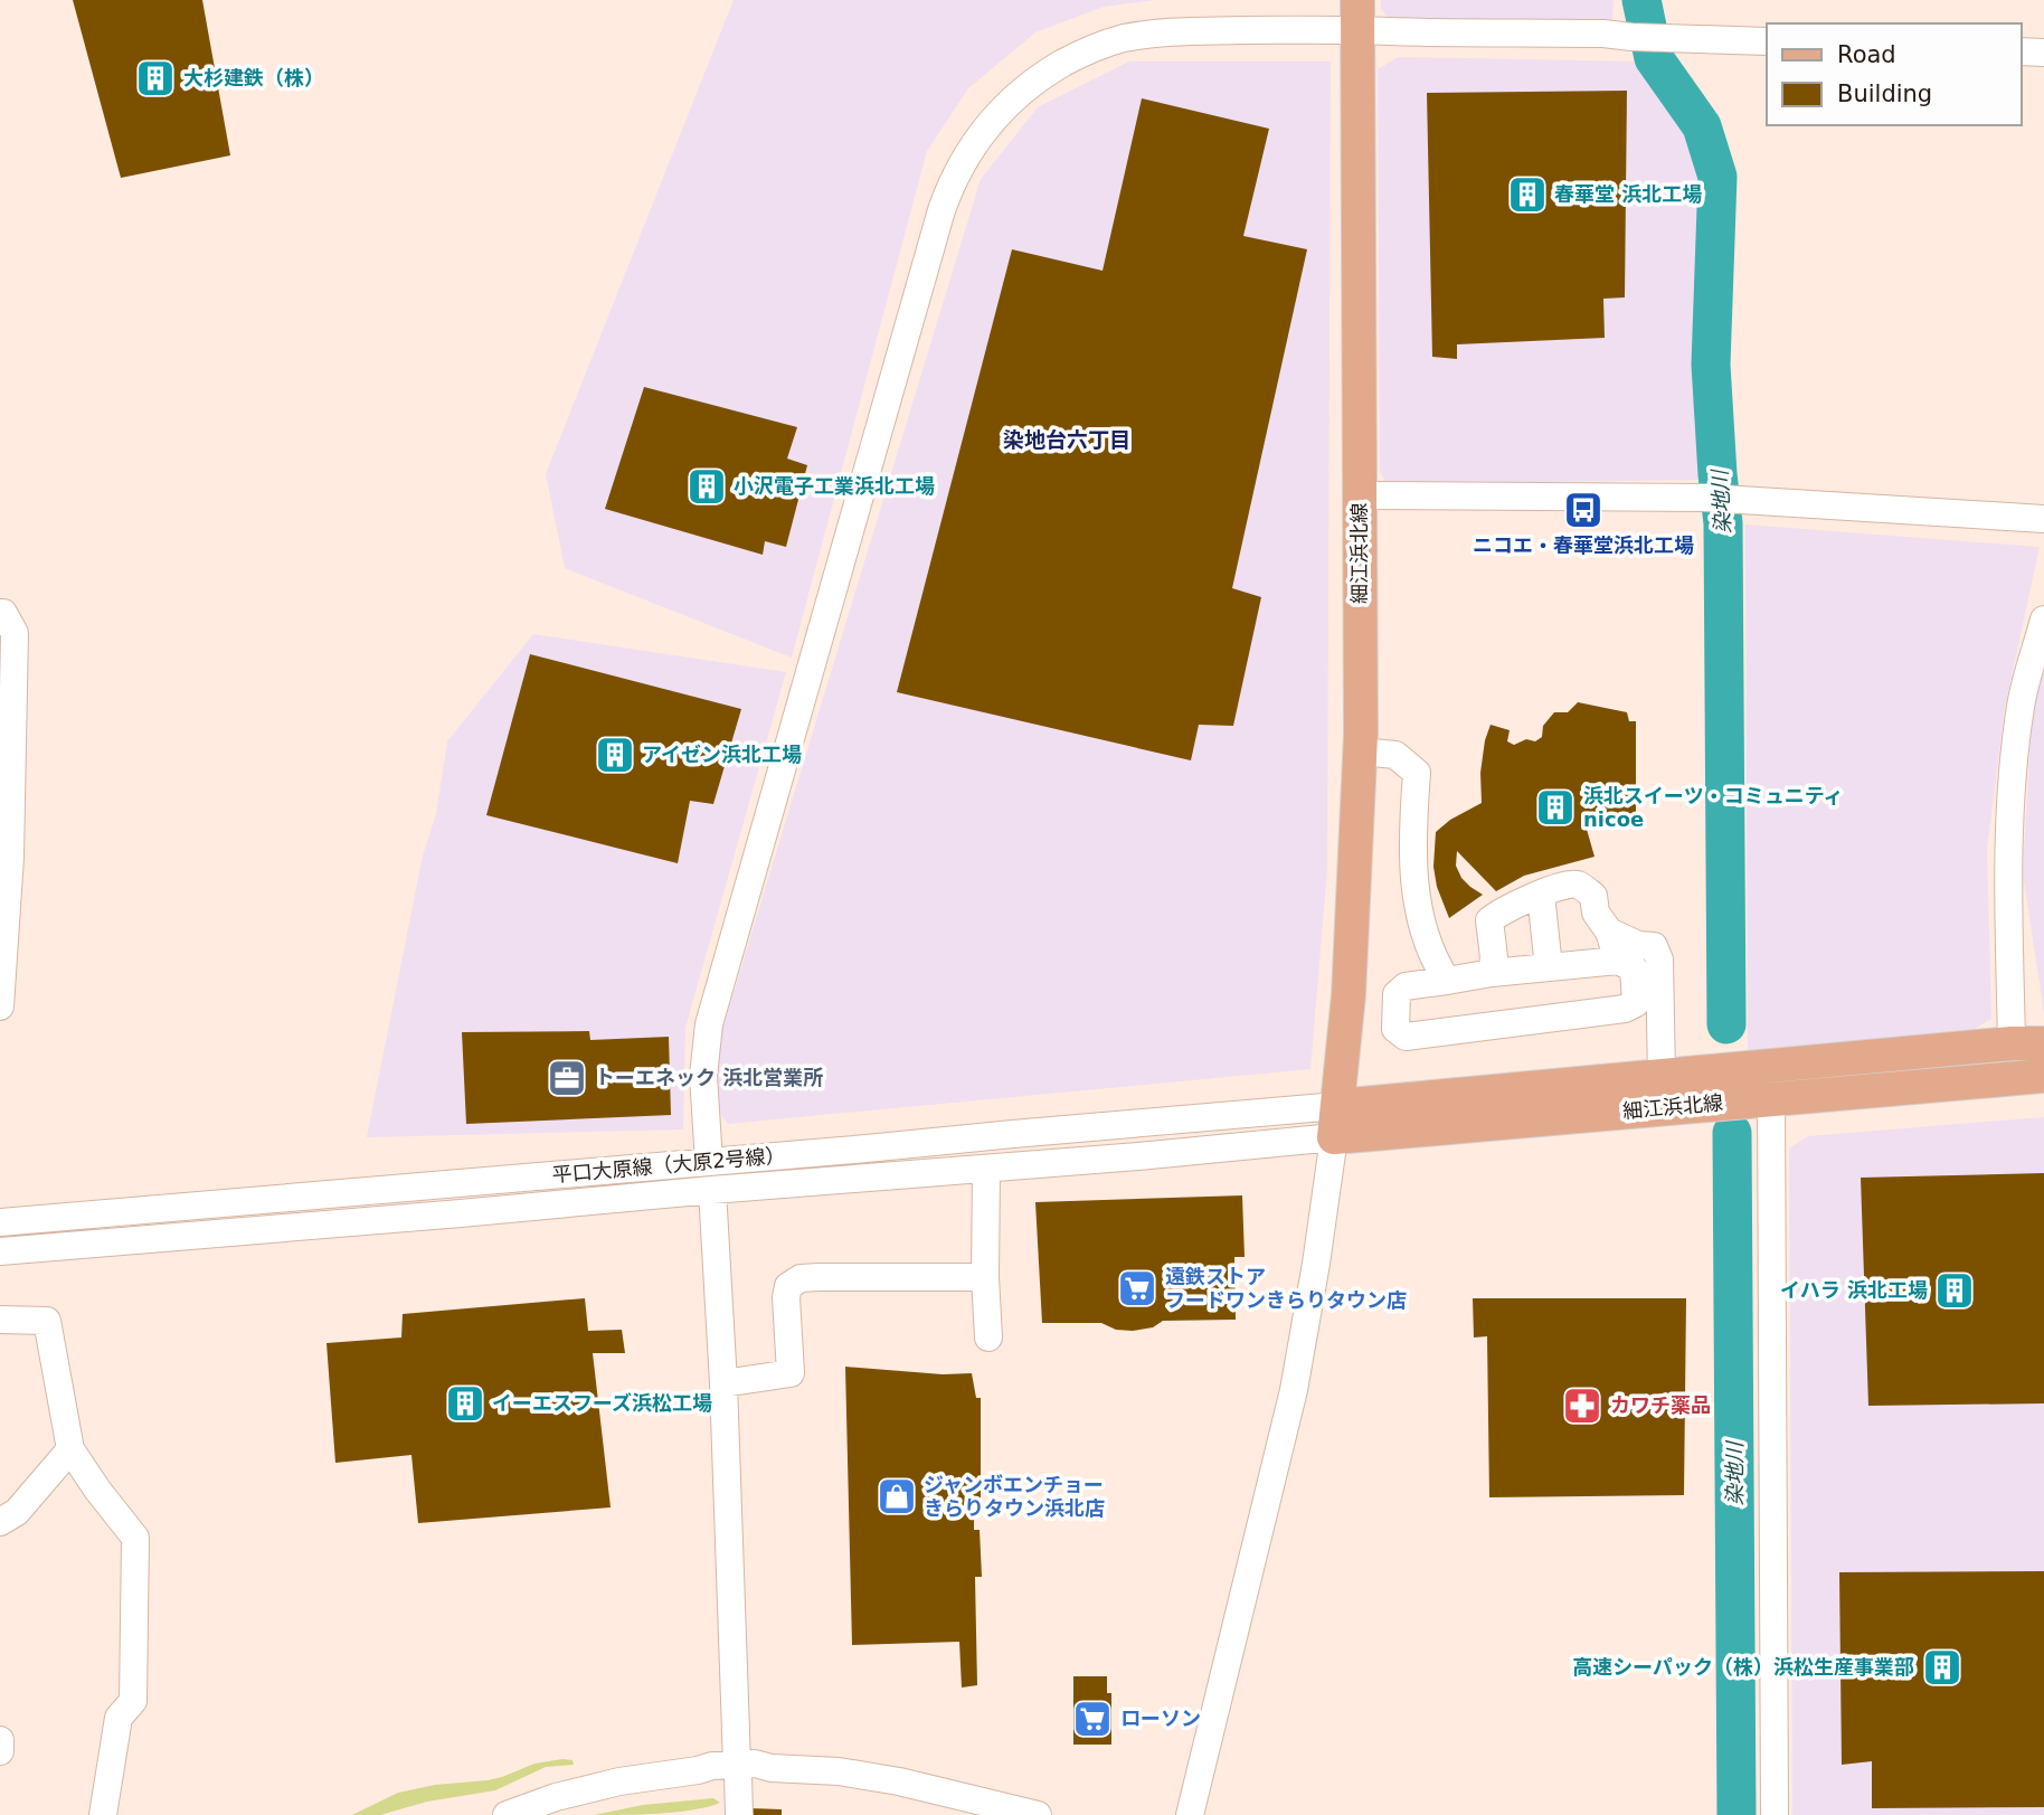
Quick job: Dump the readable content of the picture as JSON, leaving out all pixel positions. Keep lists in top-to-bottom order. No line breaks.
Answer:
{"streets":{"main road":["細江浜北線"],"street":["平口大原線（大原2号線）"]},"crossings":[["細江浜北線","平口大原線（大原2号線）"]],"districts":["染地台六丁目"],"water":["染地川"],"places":{"building":["大杉建鉄（株）","春華堂 浜北工場","小沢電子工業浜北工場","アイゼン浜北工場","浜北スイーツ・コミュニティ nicoe","イハラ 浜北工場","イーエスフーズ浜松工場","高速シーパック（株）浜松生産事業部"],"bus stop":["ニコエ・春華堂浜北工場"],"office":["トーエネック 浜北営業所"],"supermarket":["遠鉄ストア フードワンきらりタウン店","ローソン"],"pharmacy":["カワチ薬品"],"shop":["ジャンボエンチョー きらりタウン浜北店"]},"legend":["Road","Building"]}
